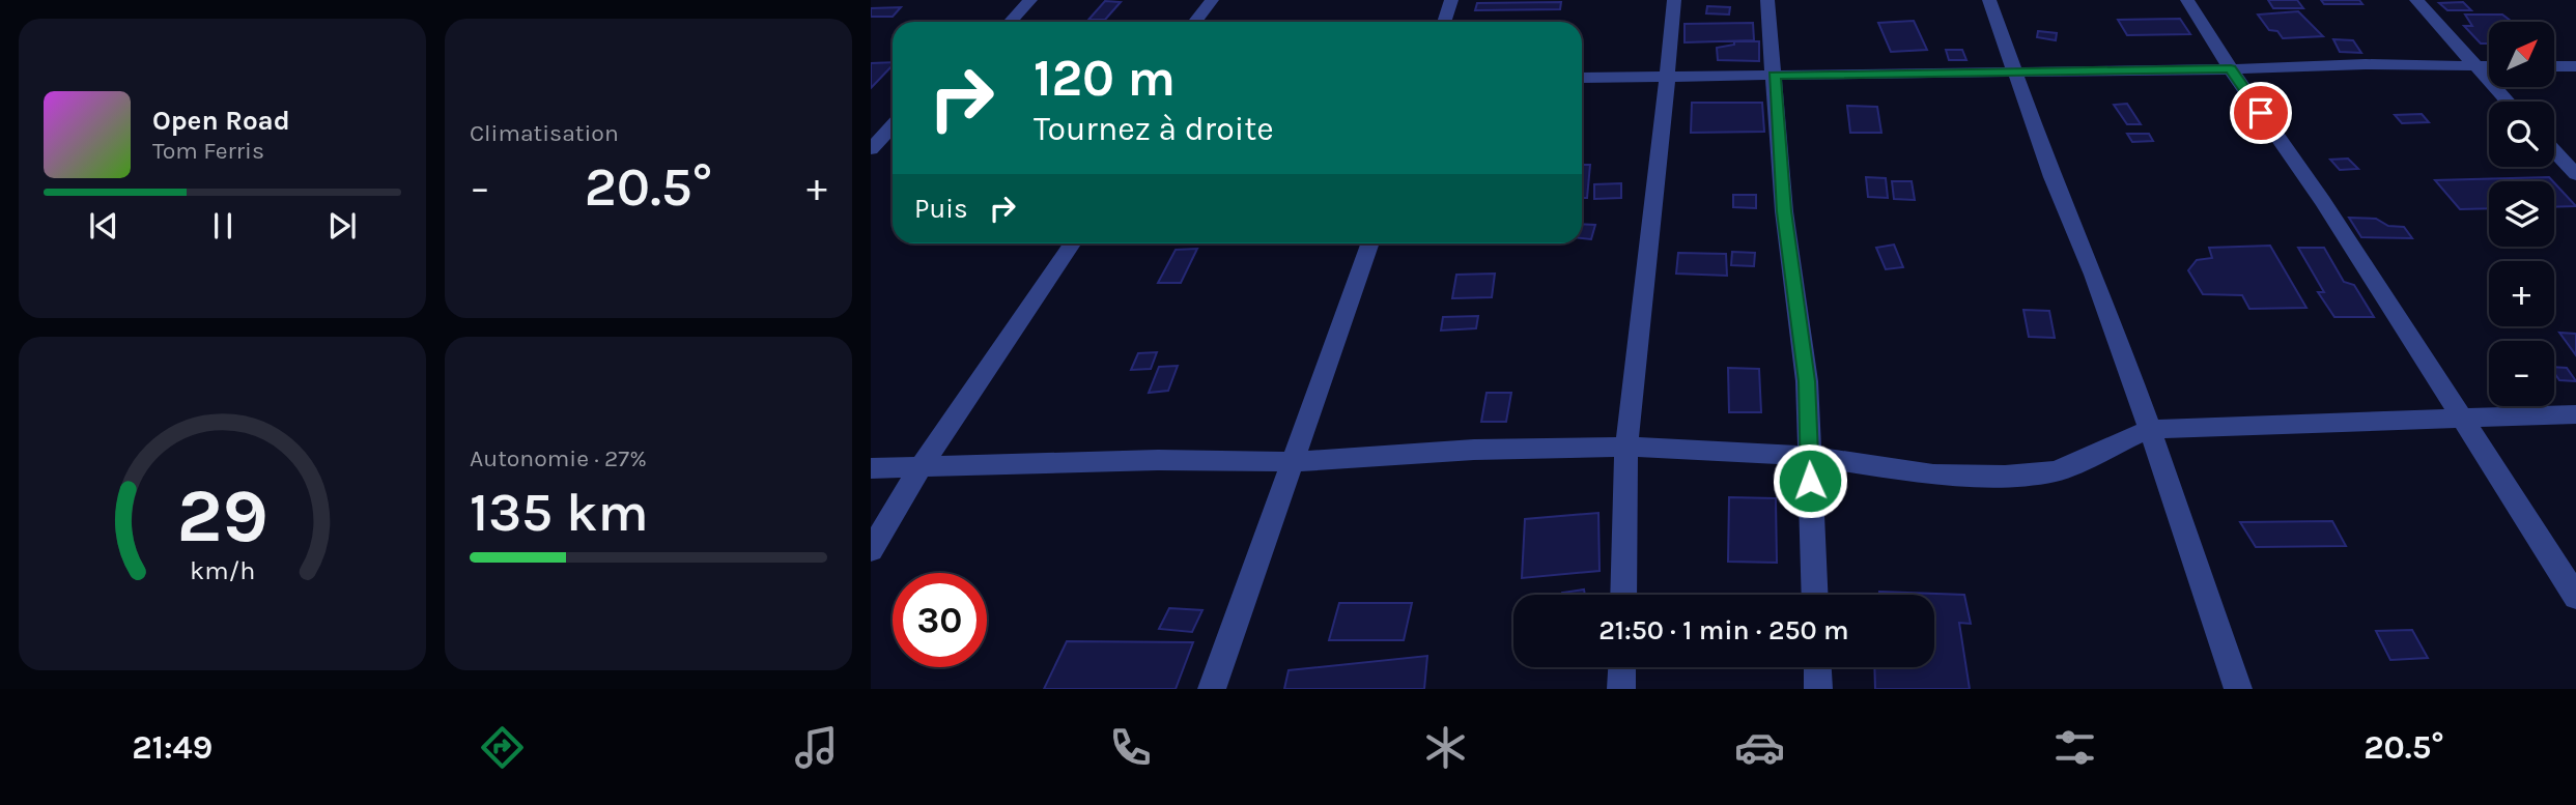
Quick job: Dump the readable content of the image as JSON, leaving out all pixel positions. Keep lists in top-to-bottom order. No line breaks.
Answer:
{"north":"top right","page":{"tile":["Climatisation",["Autonomie · 27%","135 km"]],"map_buttons":["+","−"],"turn":["120 m","Tournez à droite"],"song":["Open Road","Tom Ferris"],"heat":["−","20.5°","+"],"then":"Puis","limit":"30","trip":"21:50 · 1 min · 250 m","tabs":["21:49","20.5°"],"gauge":["29","km/h"]}}
